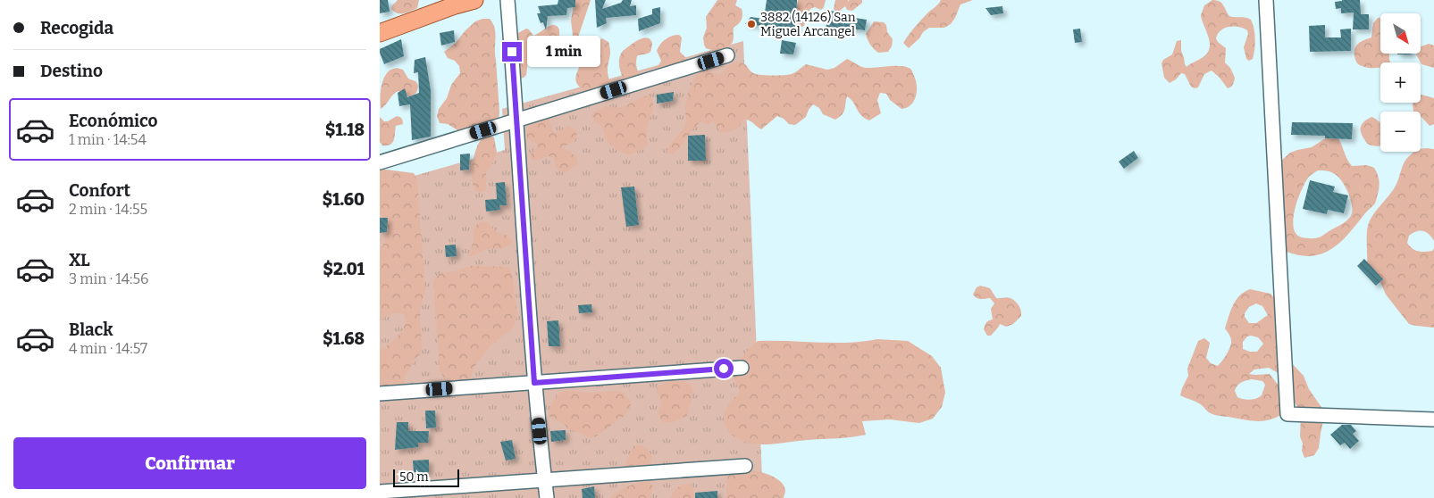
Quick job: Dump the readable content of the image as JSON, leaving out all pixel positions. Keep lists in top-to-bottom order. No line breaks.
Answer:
{"places":["3882 (14126) San Miguel Arcangel"],"scale_bar":"50 m","north":"bottom right","page":{"banner":["Recogida","Destino"],"map_buttons":["+","−"],"bubble":"1 min","list":[{"name":"Económico","note":"1 min · 14:54","value":"$1.18"},{"name":"Confort","note":"2 min · 14:55","value":"$1.60"},{"name":"XL","note":"3 min · 14:56","value":"$2.01"},{"name":"Black","note":"4 min · 14:57","value":"$1.68"}],"buttons":"Confirmar","scale":"50 m"}}
